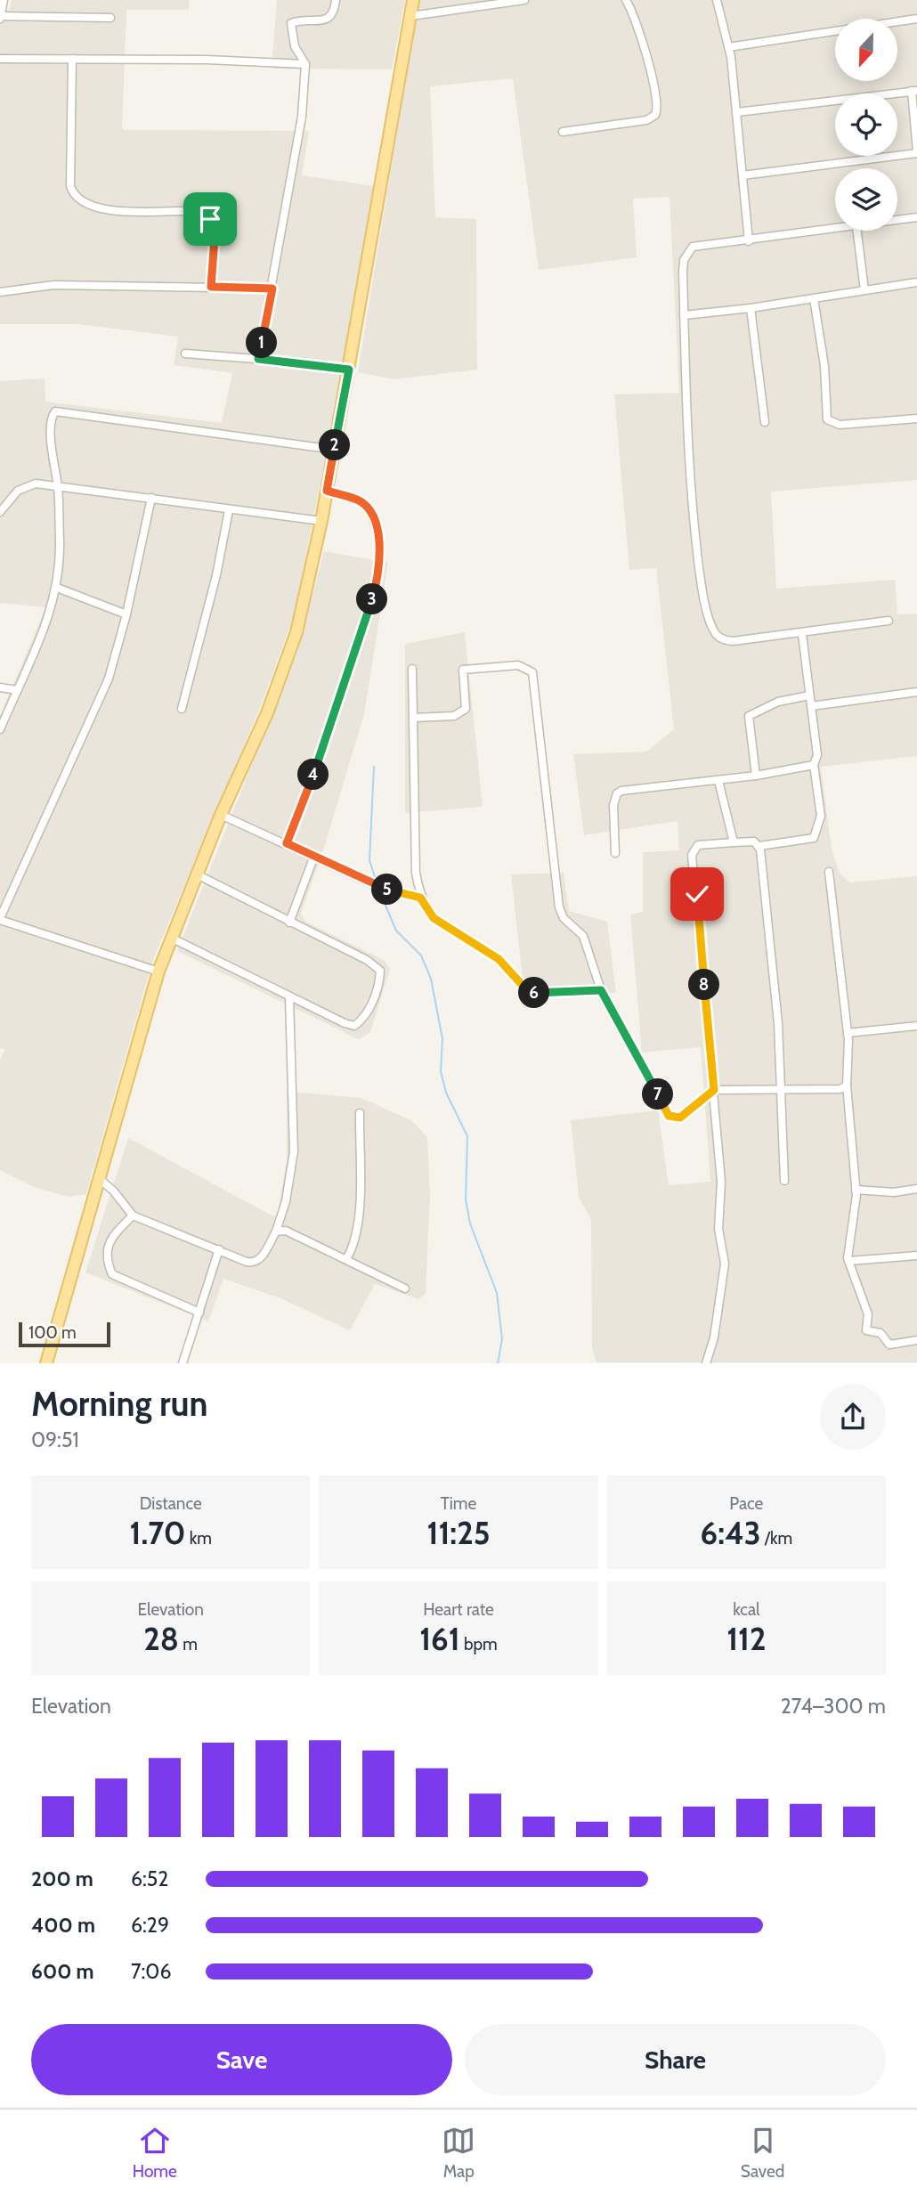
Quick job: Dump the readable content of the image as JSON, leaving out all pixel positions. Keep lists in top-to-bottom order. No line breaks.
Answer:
{"scale_bar":"100 m","north":"bottom","page":{"pins":["1","2","3","4","5","8","6","7"],"scale":"100 m","heading":["Morning run","09:51"],"stats":[["Distance","1.70 km"],["Time","11:25"],["Pace","6:43 /km"],["Elevation","28 m"],["Heart rate","161 bpm"],["kcal","112"]],"chart":["Elevation","274–300 m"],"list":[{"name":"200 m","note":"6:52"},{"name":"400 m","note":"6:29"},{"name":"600 m","note":"7:06"}],"buttons":["Save","Share"],"tabs":["Home","Map","Saved"]}}
